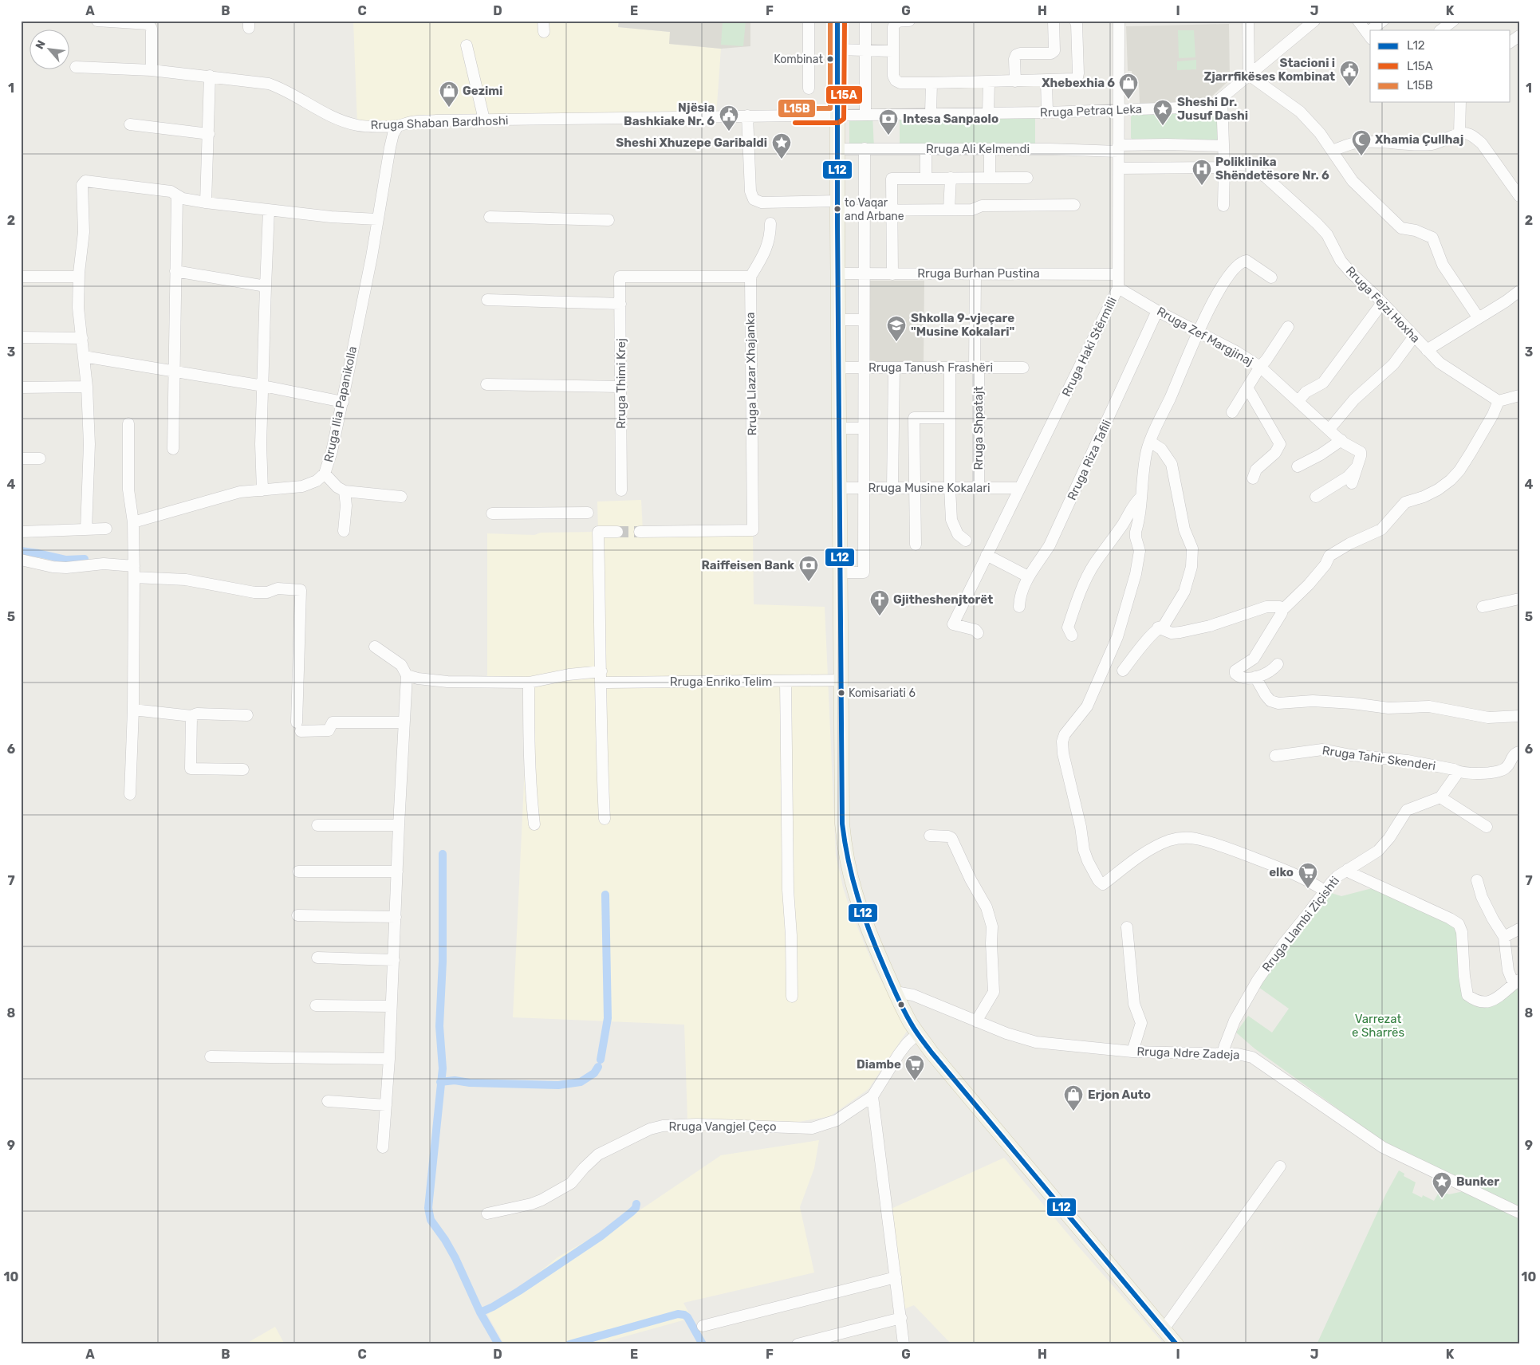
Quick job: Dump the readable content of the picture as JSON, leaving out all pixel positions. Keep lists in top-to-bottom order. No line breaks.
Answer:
{"streets":{"street":["Rruga Petraq Leka","Rruga Shaban Bardhoshi","Rruga Ali Kelmendi","Rruga Burhan Pustina","Rruga Fejzi Hoxha","Rruga Zef Margjinaj","Rruga Haki Stërmilli","Rruga Tanush Frashëri","Rruga Llazar Xhajanka","Rruga Thimi Krej","Rruga Ilia Papanikolla","Rruga Shpatajt","Rruga Riza Tafili","Rruga Musine Kokalari","Rruga Enriko Telim","Rruga Tahir Skenderi","Rruga Llambi Ziçishti","Rruga Ndre Zadeja","Rruga Vangjel Çeço"]},"crossings":[["Rruga Petraq Leka","Rruga Shaban Bardhoshi"],["Rruga Petraq Leka","Rruga Haki Stërmilli"],["Rruga Shaban Bardhoshi","Rruga Ilia Papanikolla"],["Rruga Ali Kelmendi","Rruga Haki Stërmilli"],["Rruga Burhan Pustina","Rruga Haki Stërmilli"],["Rruga Burhan Pustina","Rruga Shpatajt"],["Rruga Fejzi Hoxha","Rruga Haki Stërmilli"],["Rruga Zef Margjinaj","Rruga Haki Stërmilli"],["Rruga Zef Margjinaj","Rruga Riza Tafili"],["Rruga Haki Stërmilli","Rruga Musine Kokalari"],["Rruga Tanush Frashëri","Rruga Shpatajt"],["Rruga Llazar Xhajanka","Rruga Thimi Krej"],["Rruga Shpatajt","Rruga Musine Kokalari"],["Rruga Llambi Ziçishti","Rruga Ndre Zadeja"]],"parks":["Varrezat e Sharrës"],"places":{"other":["Kombinat","to Vaqar and Arbane","Komisariati 6"],"public building":["Stacioni i Zjarrfikëses Kombinat","Njësia Bashkiake Nr. 6"],"shop":["Xhebexhia 6","Gezimi","Erjon Auto"],"place":["Sheshi Dr. Jusuf Dashi","Sheshi Xhuzepe Garibaldi","Bunker"],"bank":["Intesa Sanpaolo","Raiffeisen Bank"],"mosque":["Xhamia Çullhaj"],"hospital":["Poliklinika Shëndetësore Nr. 6"],"school or university":["Shkolla 9-vjeçare \"Musine Kokalari\""],"church":["Gjitheshenjtorët"],"supermarket":["elko","Diambe"]},"lines":["transit line L12","transit line L15A","transit line L15B"],"legend":["L12","L15A","L15B"],"north":"top left","grid":{"columns":["A","B","C","D","E","F","G","H","I","J","K"],"rows":["1","2","3","4","5","6","7","8","9","10"]}}
